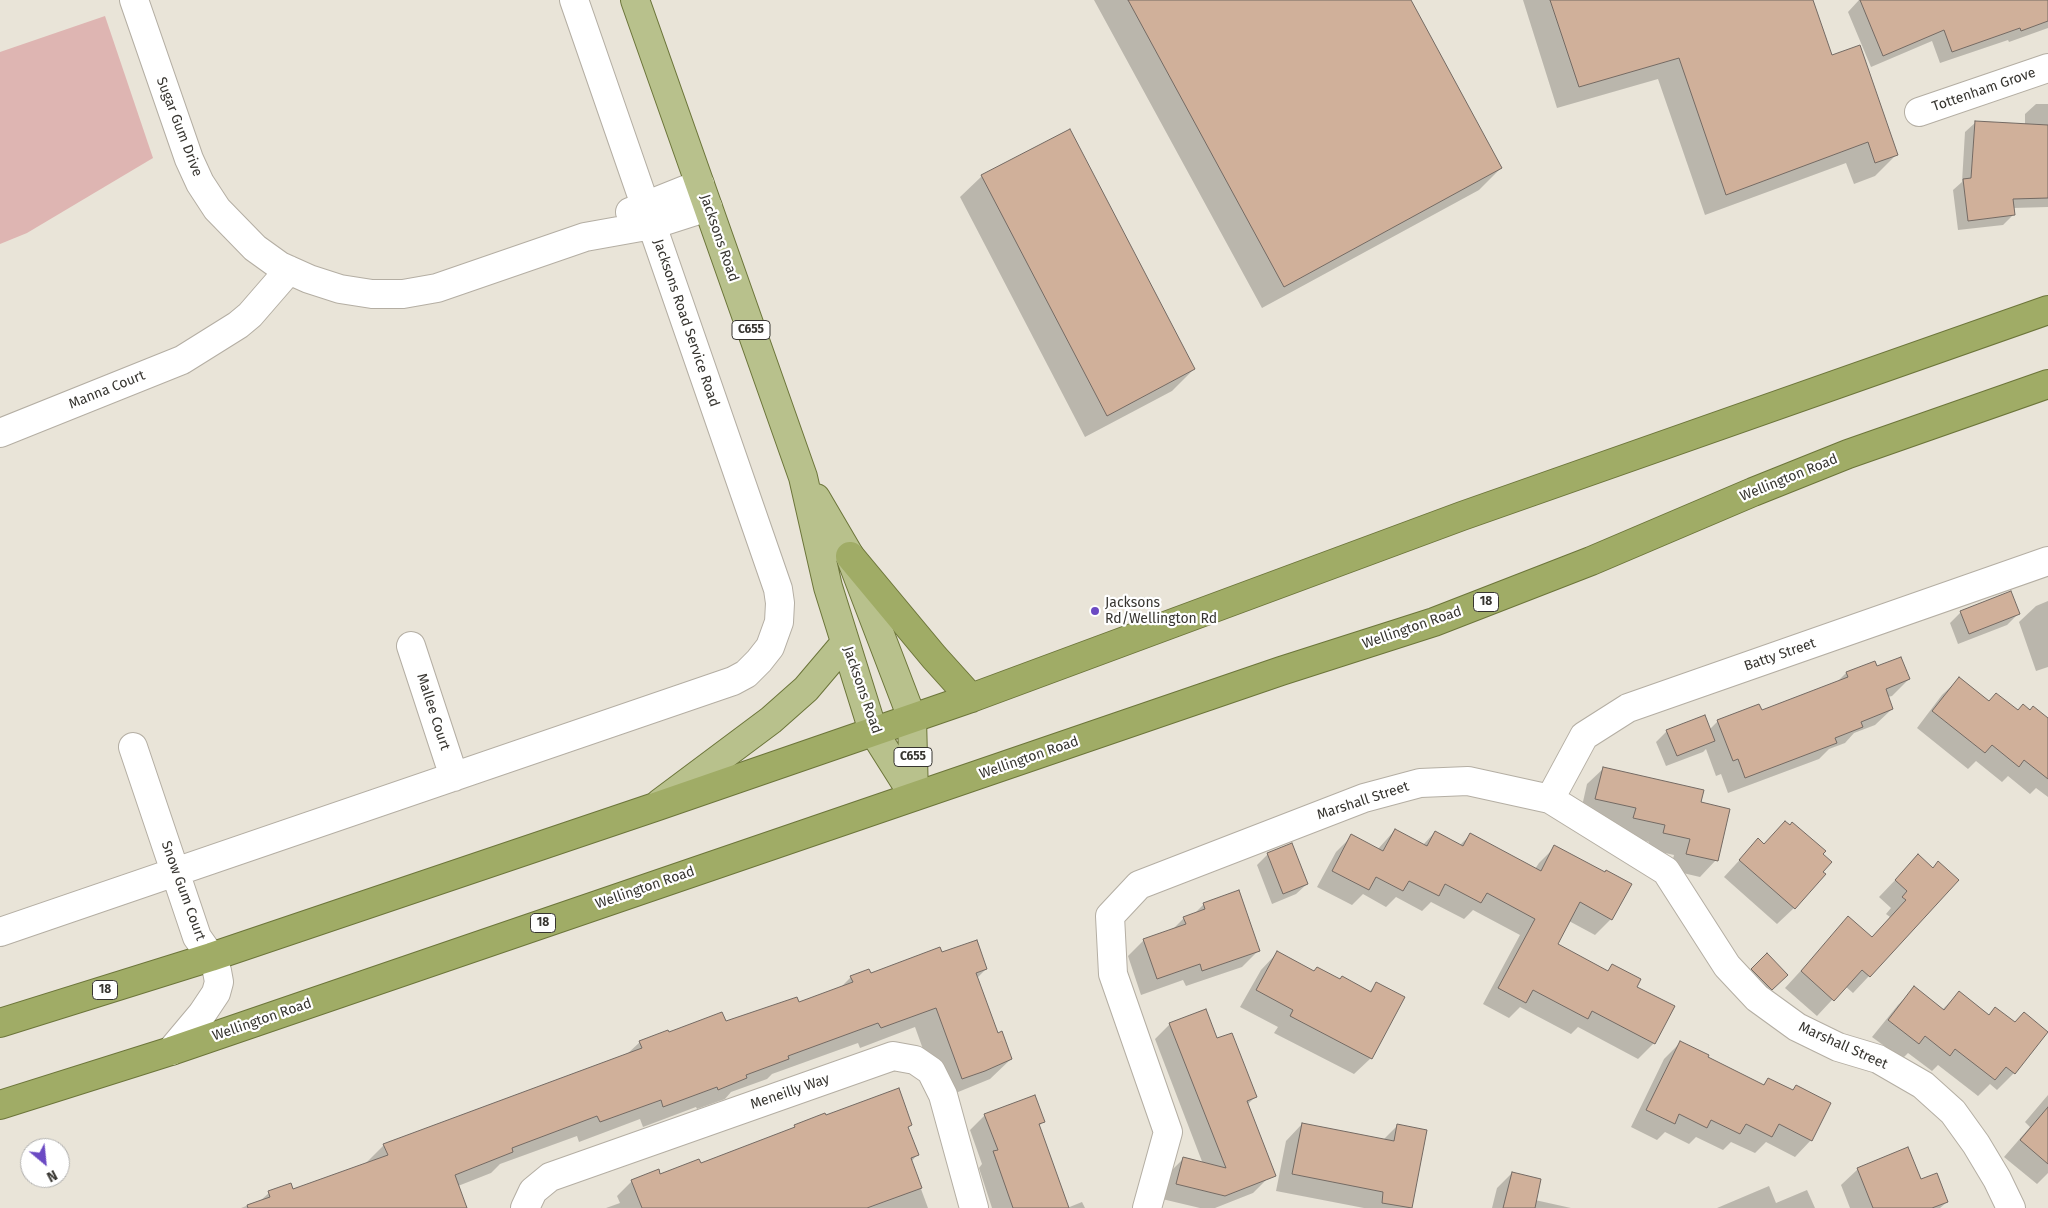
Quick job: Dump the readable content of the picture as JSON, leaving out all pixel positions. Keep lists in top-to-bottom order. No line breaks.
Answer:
{"streets":{"highway":["Wellington Road","18"],"main road":["Jacksons Road","C655"],"street":["Tottenham Grove","Sugar Gum Drive","Jacksons Road Service Road","Manna Court","Batty Street","Mallee Court","Marshall Street","Snow Gum Court","Meneilly Way"]},"crossings":[["Sugar Gum Drive","Jacksons Road"],["Sugar Gum Drive","Jacksons Road Service Road"],["Sugar Gum Drive","Manna Court"],["Jacksons Road","Wellington Road"],["Jacksons Road","18"],["Jacksons Road Service Road","Mallee Court"],["Wellington Road","Snow Gum Court"],["18","Snow Gum Court"],["Batty Street","Marshall Street"]],"places":["Jacksons Rd/Wellington Rd"],"north":"bottom right"}
